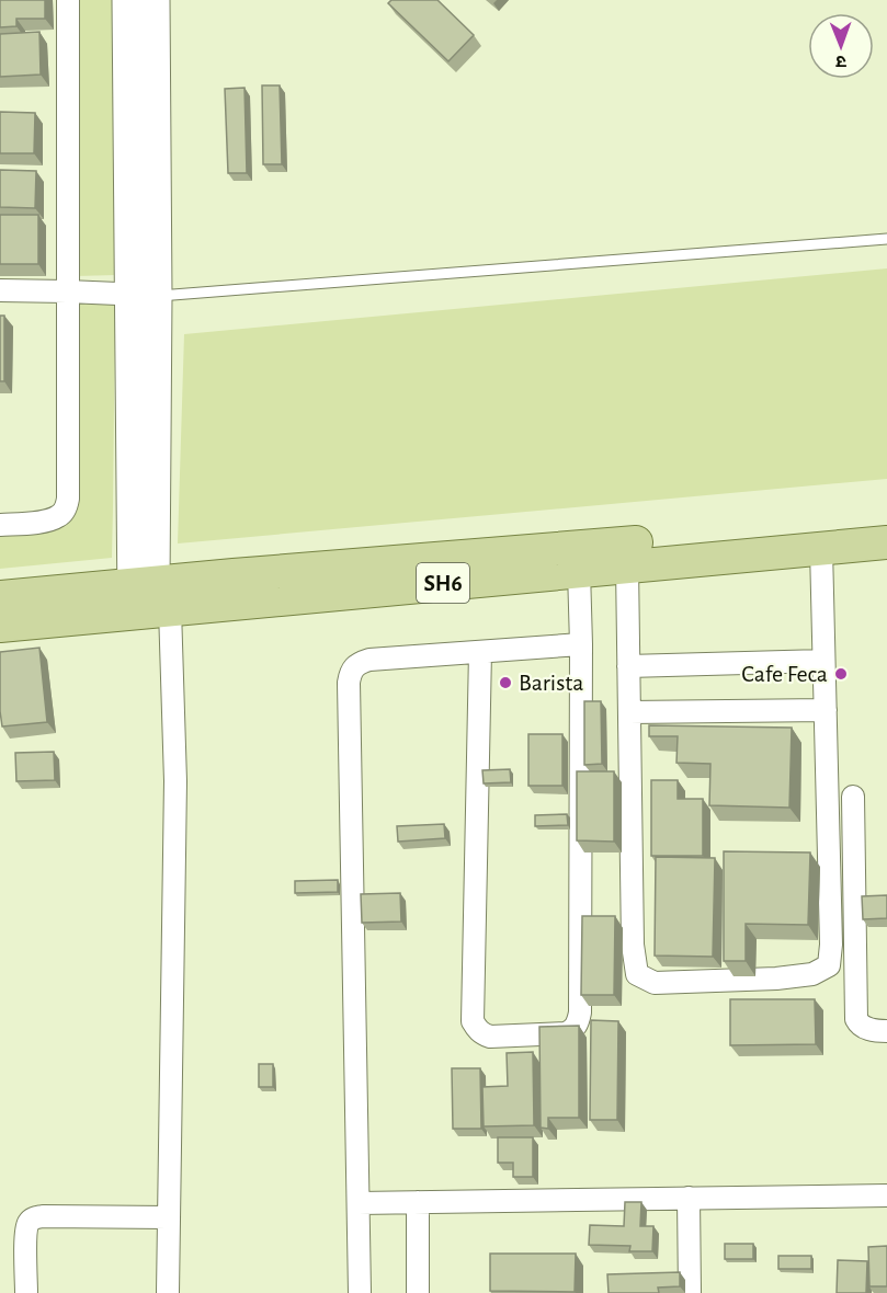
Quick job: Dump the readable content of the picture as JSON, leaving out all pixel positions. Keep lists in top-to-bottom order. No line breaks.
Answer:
{"streets":{"main road":["SH6"]},"places":["Cafe Feca","Barista"],"north":"bottom"}
